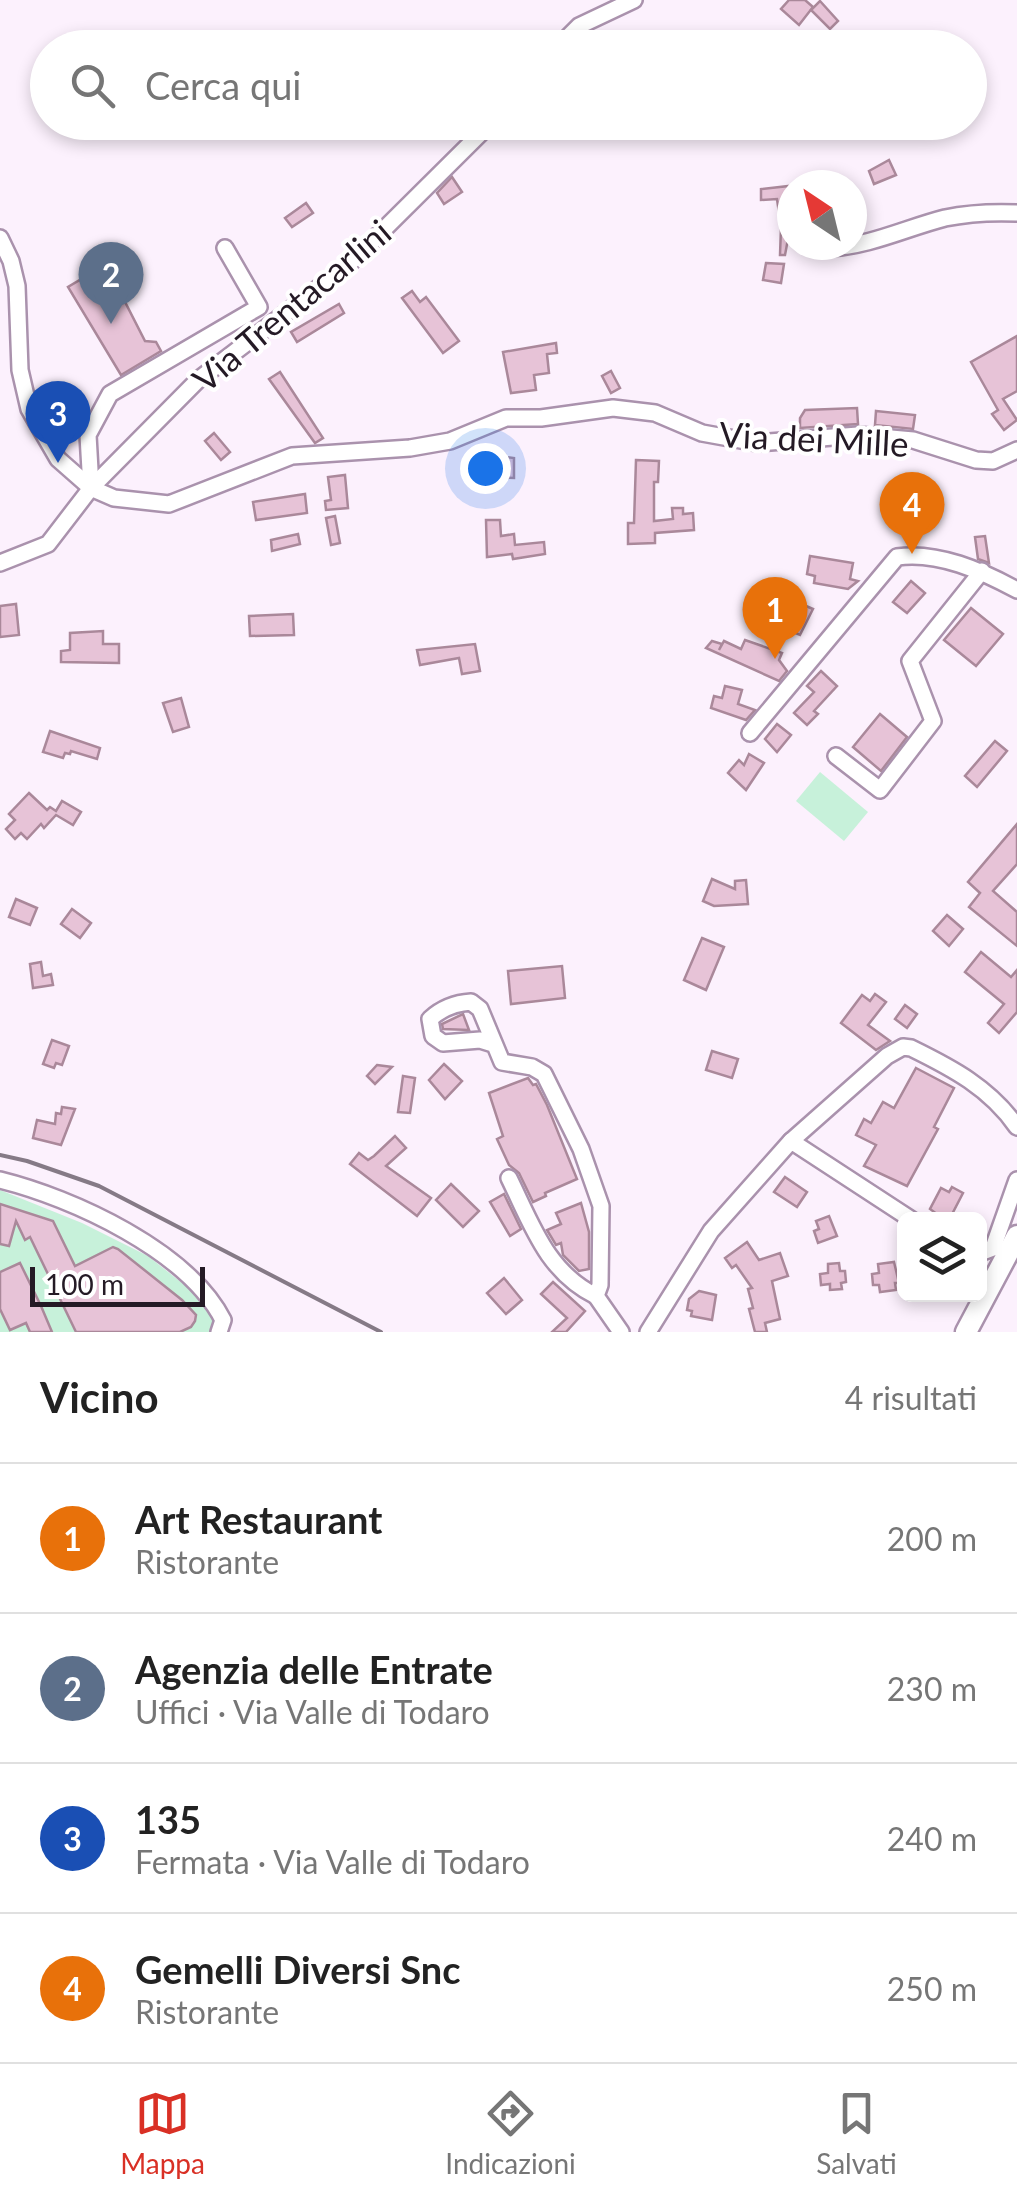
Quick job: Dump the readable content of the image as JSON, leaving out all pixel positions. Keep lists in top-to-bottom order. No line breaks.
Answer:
{"streets":{"street":["Via Trentacarlini","Via dei Mille"]},"crossings":[["Via Trentacarlini","Via dei Mille"]],"scale_bar":"100 m","north":"top left","page":{"search":"Cerca qui","pins":["2","3","4","1"],"scale":"100 m","heading":["Vicino","4 risultati"],"list":[{"mark":"1","name":"Art Restaurant","note":"Ristorante","value":"200 m"},{"mark":"2","name":"Agenzia delle Entrate","note":"Uffici · Via Valle di Todaro","value":"230 m"},{"mark":"3","name":"135","note":"Fermata · Via Valle di Todaro","value":"240 m"},{"mark":"4","name":"Gemelli Diversi Snc","note":"Ristorante","value":"250 m"}],"nav":["Mappa","Indicazioni","Salvati"]}}
